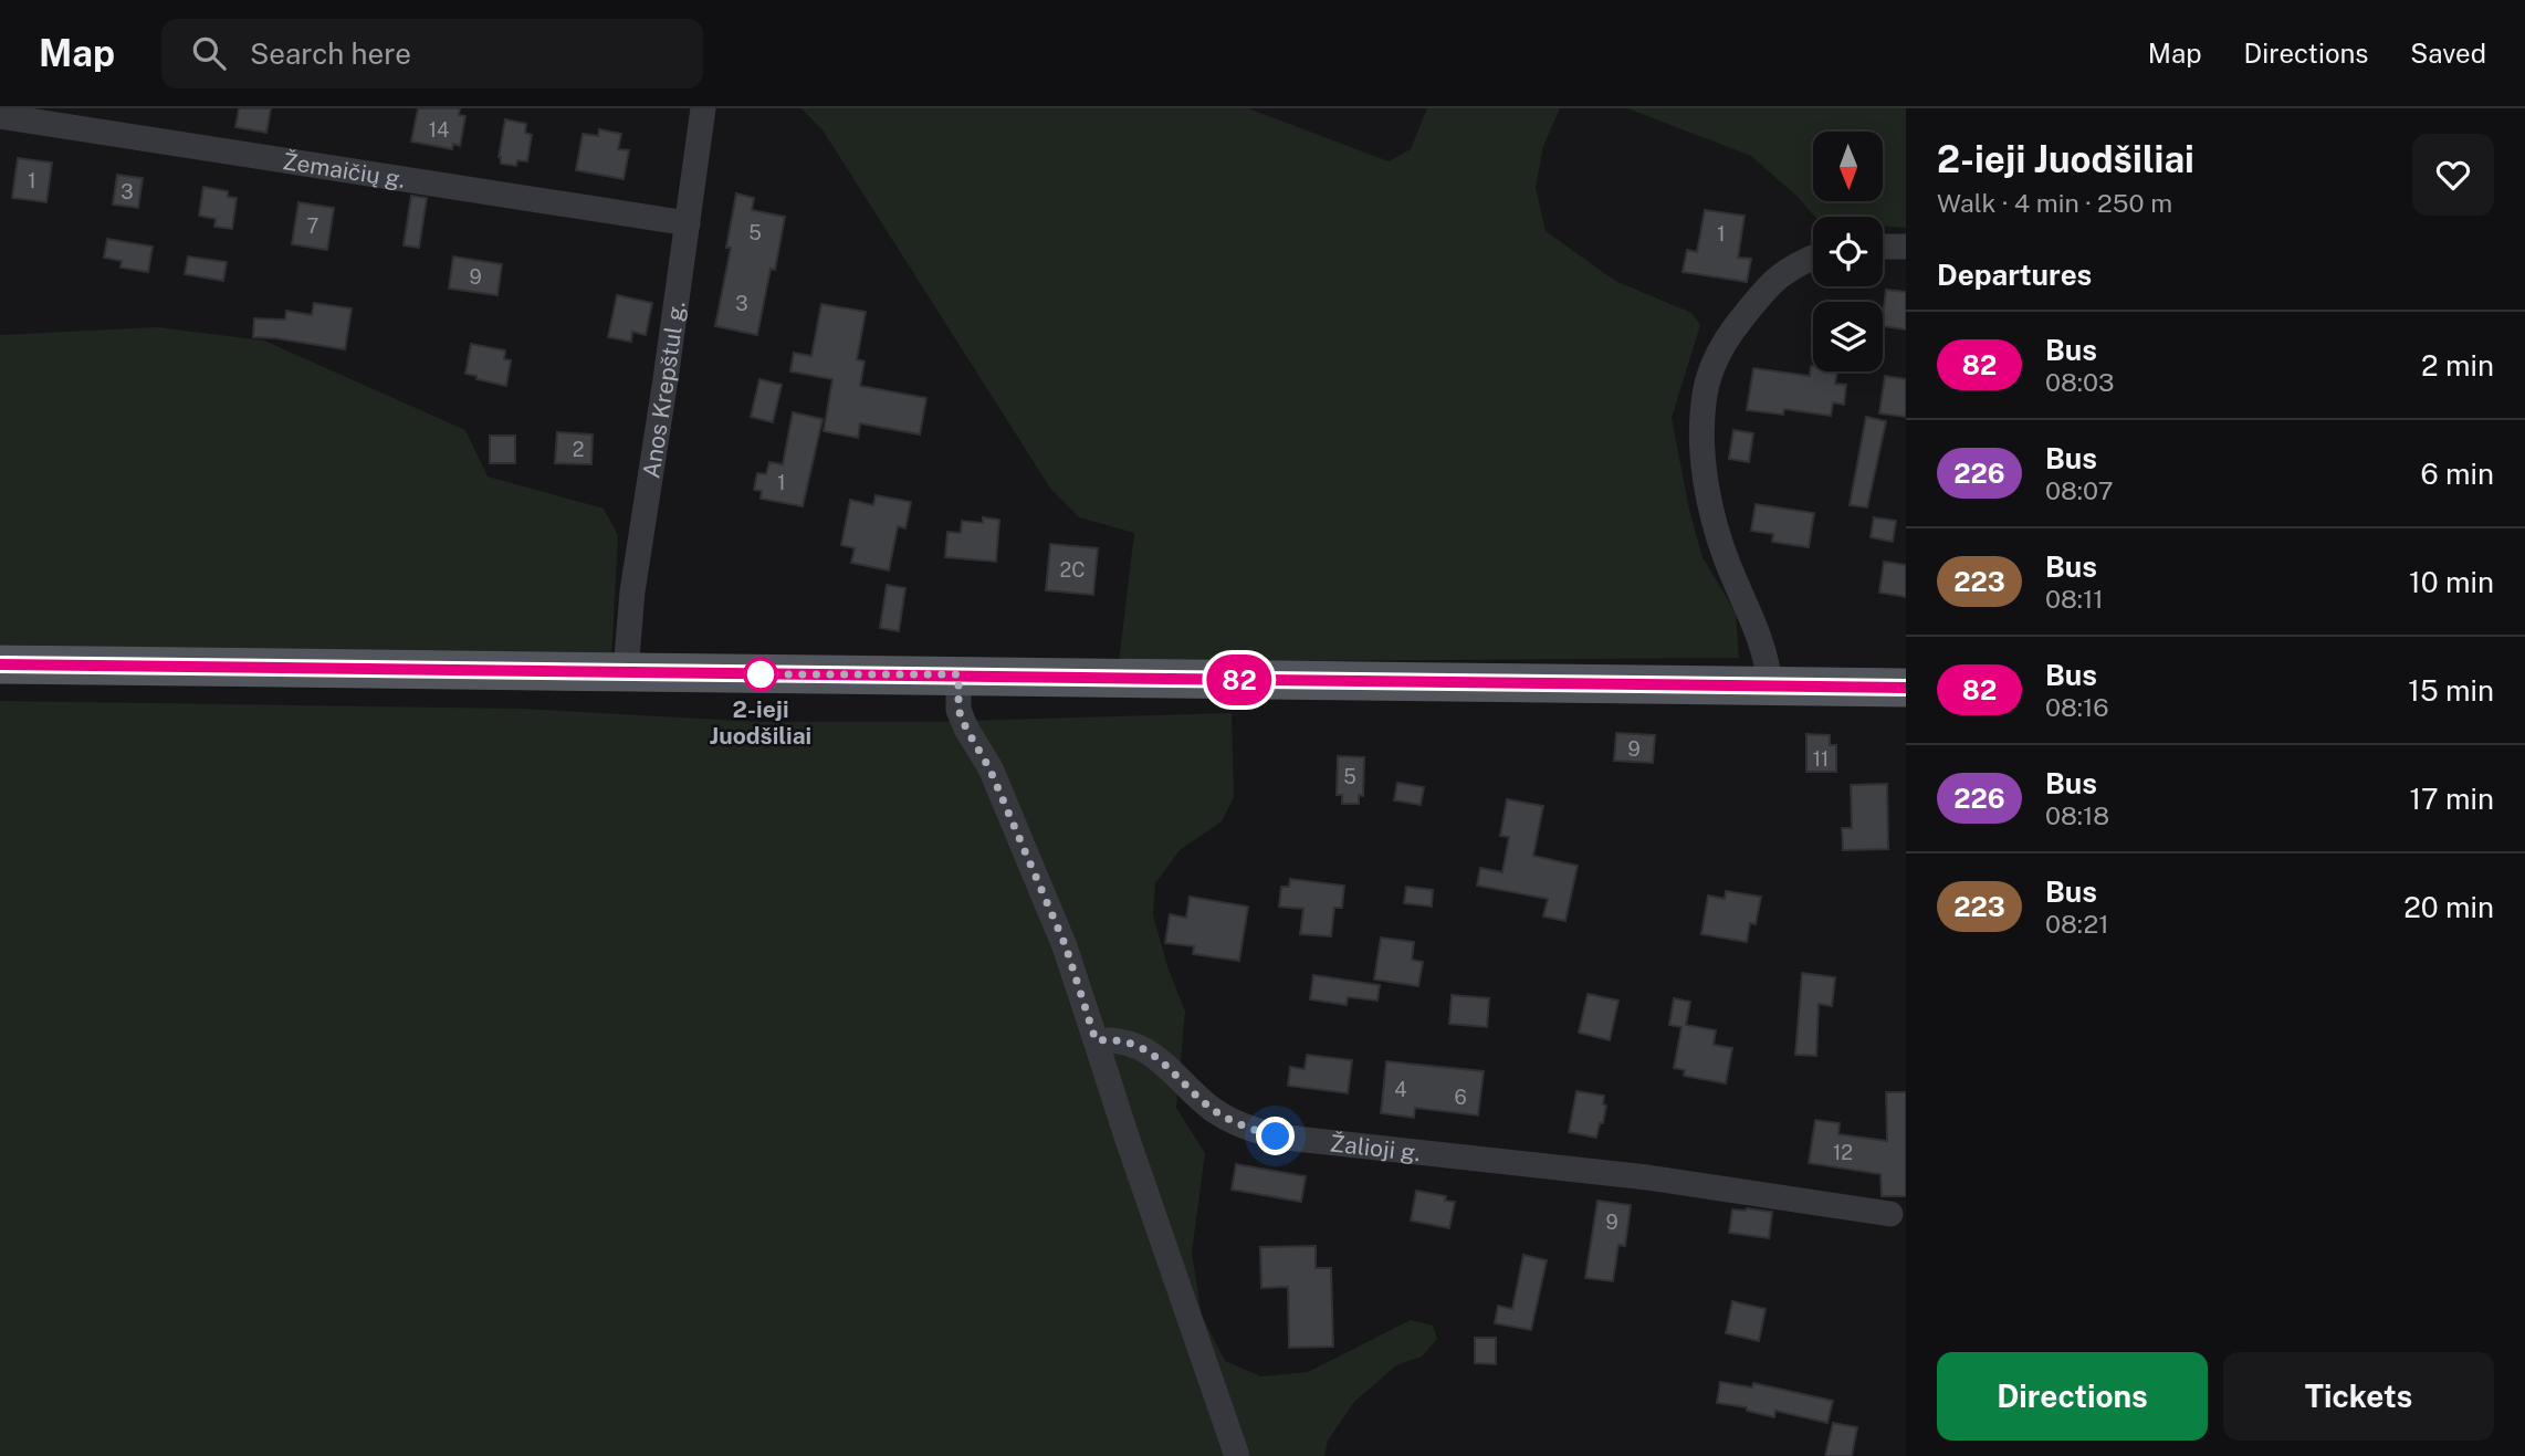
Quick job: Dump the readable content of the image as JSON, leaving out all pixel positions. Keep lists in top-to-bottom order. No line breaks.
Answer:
{"streets":{"street":["Žemaičių g.","Anos Krepštul g.","Žalioji g."]},"crossings":[["Žemaičių g.","Anos Krepštul g."]],"places":["2-ieji Juodšiliai"],"lines":["bus line 82"],"house_numbers":["14","1","3","7","5","1","9","3","2","1","2C","9","11","5","4","6","12","9"],"north":"bottom","page":{"header":"Map","search":"Search here","nav":["Map","Directions","Saved"],"on_map":"82","heading":[["2-ieji Juodšiliai","Walk · 4 min · 250 m"],"Departures"],"list":[{"mark":"82","name":"Bus","note":"08:03","value":"2 min"},{"mark":"226","name":"Bus","note":"08:07","value":"6 min"},{"mark":"223","name":"Bus","note":"08:11","value":"10 min"},{"mark":"82","name":"Bus","note":"08:16","value":"15 min"},{"mark":"226","name":"Bus","note":"08:18","value":"17 min"},{"mark":"223","name":"Bus","note":"08:21","value":"20 min"}],"buttons":["Directions","Tickets"]}}
